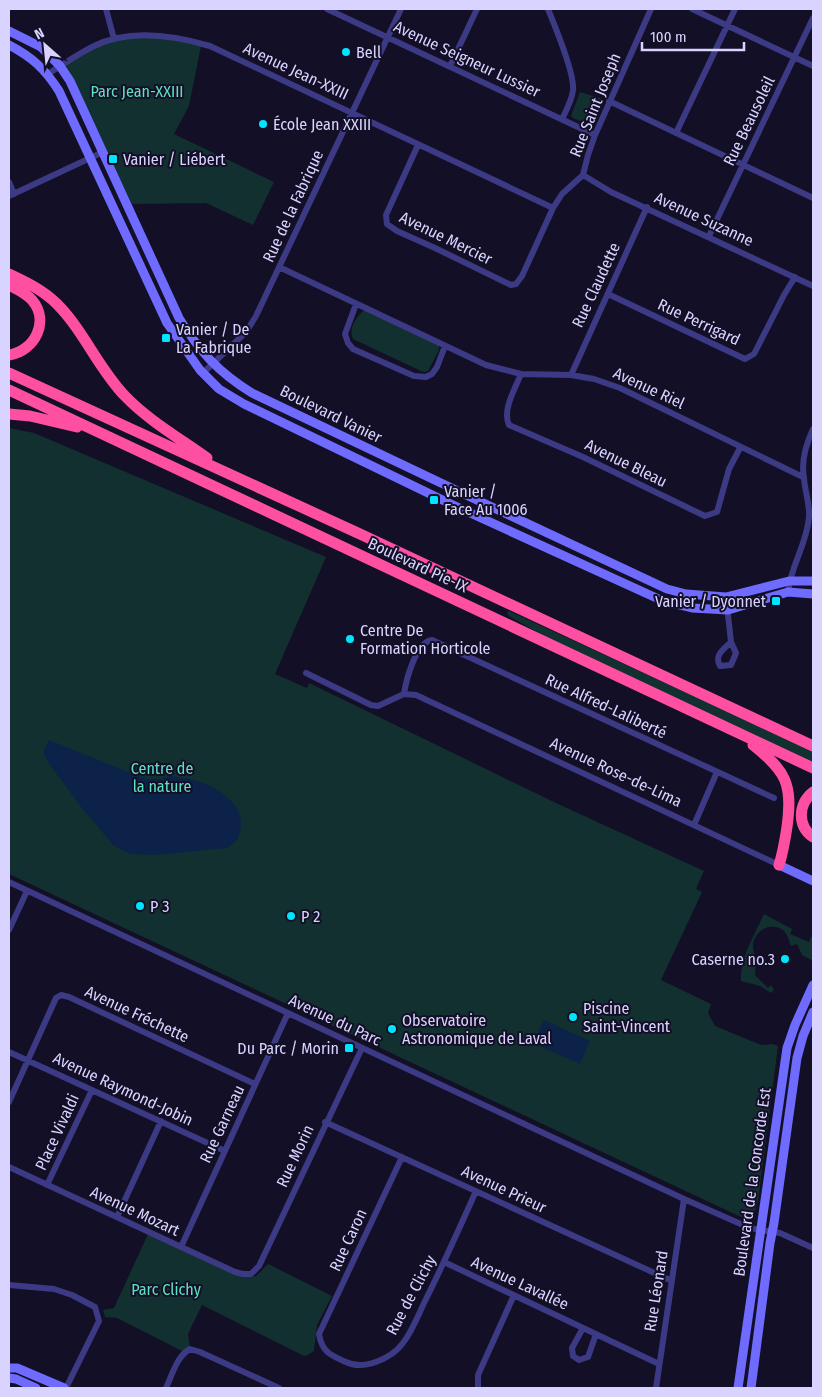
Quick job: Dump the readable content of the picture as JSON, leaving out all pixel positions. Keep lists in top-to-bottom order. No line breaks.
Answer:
{"streets":{"highway":["Boulevard Pie-IX"],"street":["Avenue Seigneur Lussier","Avenue Jean-XXIII","Rue Saint Joseph","Rue Beausoleil","Rue de la Fabrique","Avenue Suzanne","Avenue Mercier","Rue Claudette","Rue Perrigard","Avenue Riel","Boulevard Vanier","Avenue Bleau","Rue Alfred-Laliberté","Avenue Rose-de-Lima","Avenue Fréchette","Avenue du Parc","Avenue Raymond-Jobin","Rue Garneau","Place Vivaldi","Rue Morin","Boulevard de la Concorde Est","Avenue Prieur","Avenue Mozart","Rue Caron","Avenue Lavallée","Rue Léonard","Rue de Clichy"]},"crossings":[["Avenue Seigneur Lussier","Rue Saint Joseph"],["Avenue Seigneur Lussier","Rue de la Fabrique"],["Avenue Jean-XXIII","Rue Saint Joseph"],["Avenue Jean-XXIII","Rue de la Fabrique"],["Avenue Jean-XXIII","Avenue Mercier"],["Avenue Jean-XXIII","Boulevard Vanier"],["Rue Saint Joseph","Avenue Suzanne"],["Rue Saint Joseph","Avenue Mercier"],["Rue Beausoleil","Avenue Suzanne"],["Rue de la Fabrique","Avenue Riel"],["Rue de la Fabrique","Boulevard Vanier"],["Avenue Suzanne","Rue Claudette"],["Avenue Suzanne","Rue Perrigard"],["Rue Claudette","Rue Perrigard"],["Rue Claudette","Avenue Riel"],["Avenue Riel","Avenue Bleau"],["Rue Alfred-Laliberté","Avenue Rose-de-Lima"],["Avenue Fréchette","Avenue Raymond-Jobin"],["Avenue Fréchette","Rue Garneau"],["Avenue du Parc","Rue Garneau"],["Avenue du Parc","Rue Morin"],["Avenue du Parc","Boulevard de la Concorde Est"],["Avenue du Parc","Rue Léonard"],["Avenue Raymond-Jobin","Rue Garneau"],["Avenue Raymond-Jobin","Place Vivaldi"],["Rue Garneau","Avenue Mozart"],["Place Vivaldi","Avenue Mozart"],["Rue Morin","Avenue Prieur"],["Rue Morin","Avenue Mozart"],["Avenue Prieur","Rue Caron"],["Avenue Prieur","Rue Léonard"],["Avenue Prieur","Rue de Clichy"],["Rue Caron","Rue de Clichy"],["Avenue Lavallée","Rue Léonard"],["Avenue Lavallée","Rue de Clichy"]],"parks":["Parc Jean-XXIII","Centre de la nature","Parc Clichy"],"places":{"other":["Bell","École Jean XXIII","Centre De Formation Horticole","P 3","P 2","Caserne no.3","Piscine Saint-Vincent","Observatoire Astronomique de Laval"],"transit":["Vanier / Liébert","Vanier / De La Fabrique","Vanier / Face Au 1006","Vanier / Dyonnet","Du Parc / Morin"]},"scale_bar":"100 m","north":"top left"}
